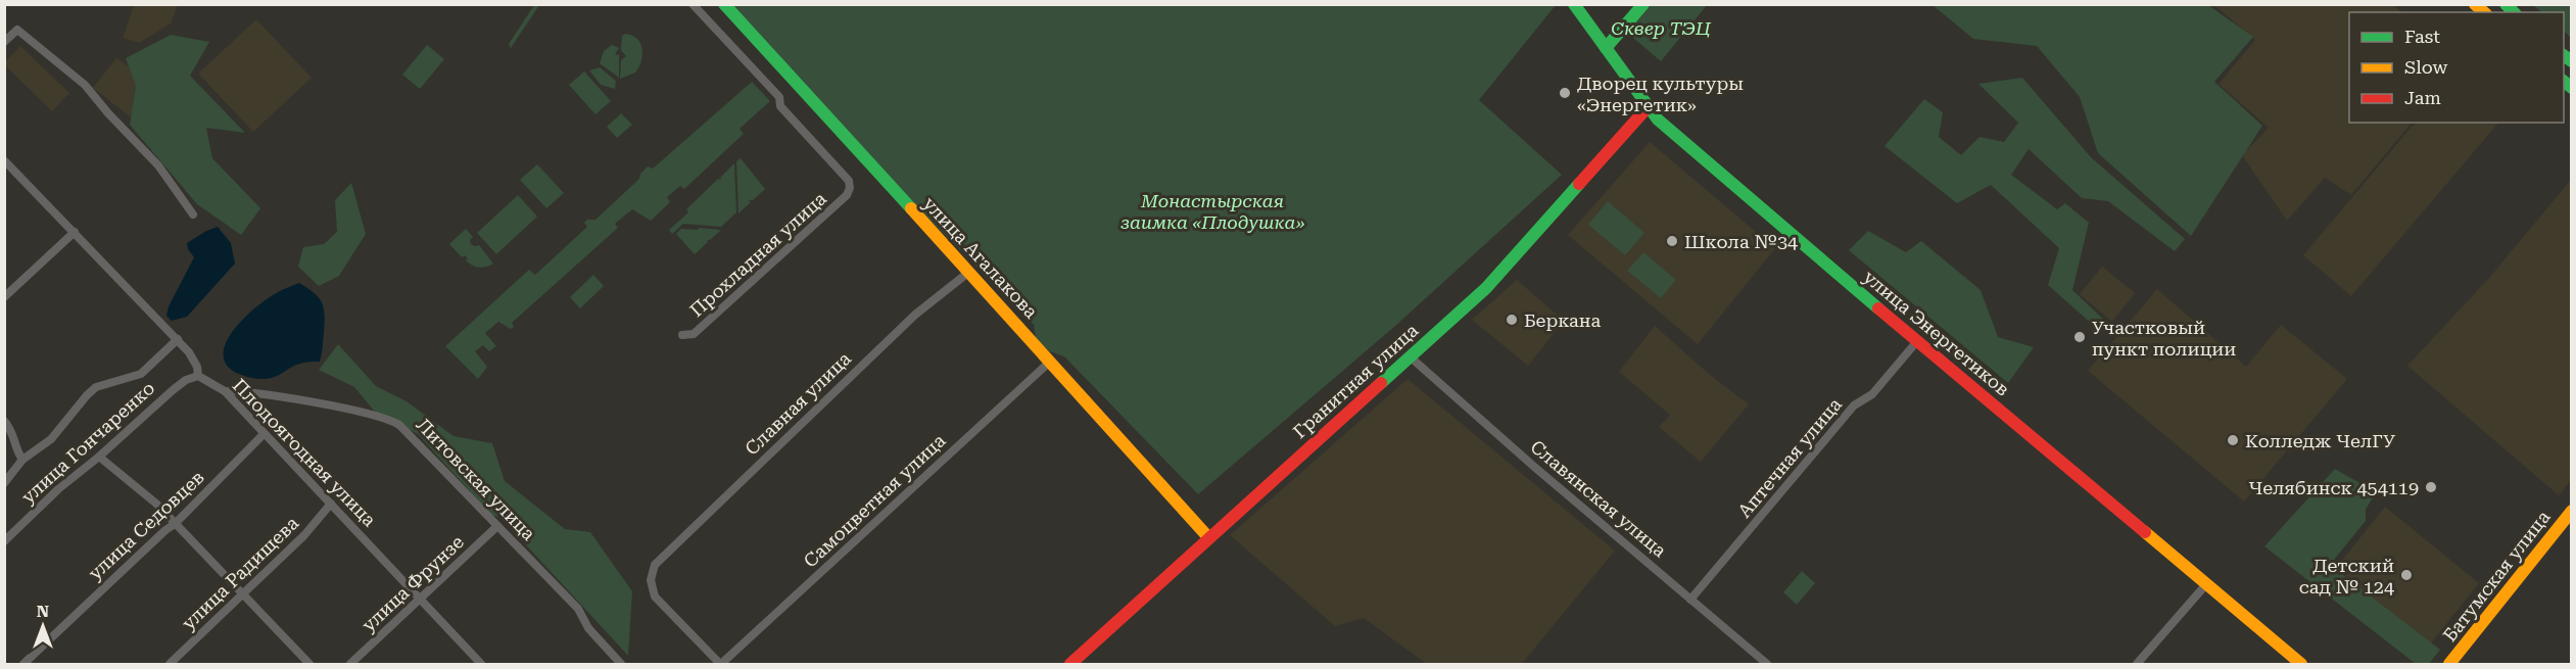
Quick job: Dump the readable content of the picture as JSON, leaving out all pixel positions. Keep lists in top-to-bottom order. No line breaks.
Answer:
{"streets":{"street":["Прохладная улица","улица Агалакова","улица Энергетиков","Гранитная улица","Славная улица","улица Гончаренко","Плодоягодная улица","Аптечная улица","Литовская улица","Славянская улица","Самоцветная улица","улица Седовцев","улица Радищева","Батумская улица","улица Фрунзе"]},"crossings":[["улица Агалакова","Гранитная улица"],["улица Агалакова","Славная улица"],["улица Агалакова","Самоцветная улица"],["улица Энергетиков","Гранитная улица"],["улица Энергетиков","Аптечная улица"],["Гранитная улица","Славянская улица"],["Славная улица","Самоцветная улица"],["улица Гончаренко","Плодоягодная улица"],["Плодоягодная улица","Литовская улица"],["Плодоягодная улица","улица Седовцев"],["Плодоягодная улица","улица Радищева"],["Плодоягодная улица","улица Фрунзе"],["Аптечная улица","Славянская улица"],["Литовская улица","улица Фрунзе"]],"parks":["Сквер ТЭЦ","Монастырская заимка «Плодушка»"],"places":["Дворец культуры «Энергетик»","Школа №34","Беркана","Участковый пункт полиции","Колледж ЧелГУ","Челябинск 454119","Детский сад № 124"],"legend":["Fast","Slow","Jam"],"north":"top"}
